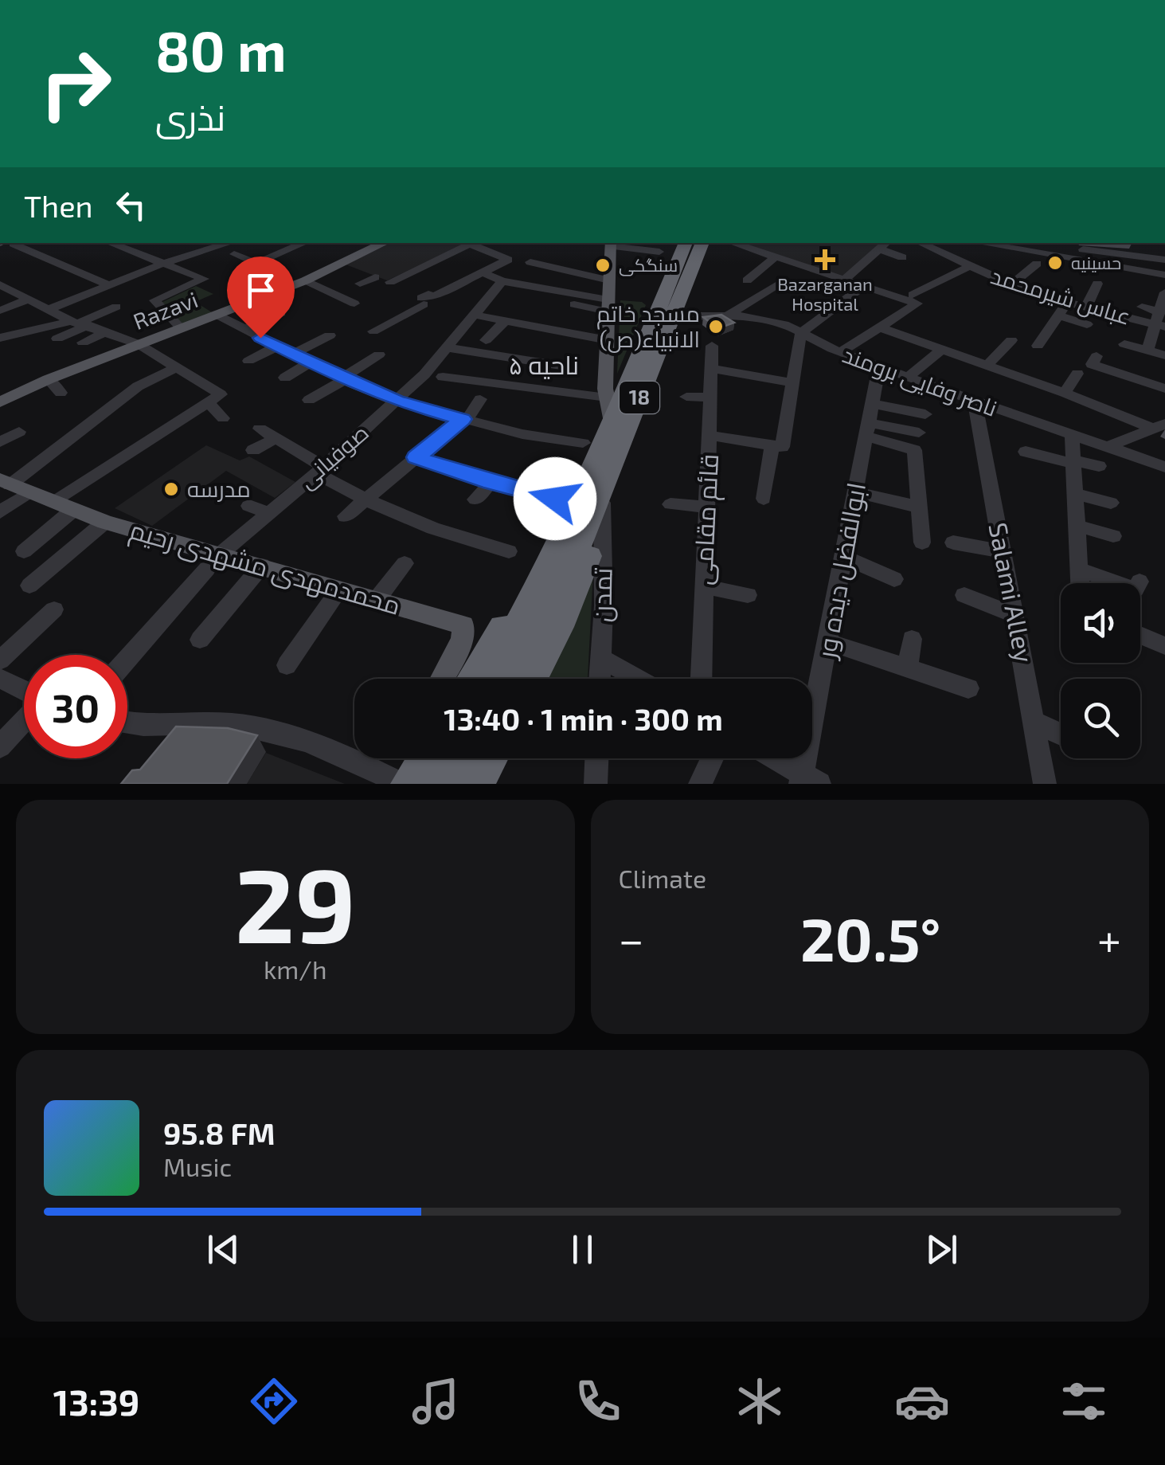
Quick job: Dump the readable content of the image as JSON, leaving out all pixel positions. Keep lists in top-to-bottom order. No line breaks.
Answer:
{"streets":{"highway":["18"],"main road":["Razavi","محمدمهدی مشهدی رحیم"],"street":["عباس شیرمحمد","ناصر وفایی برومند","صوفیانی","قائم مقامی","ابوالفضل دیده ور","Salami Alley","تمدن"]},"crossings":[["ناصر وفایی برومند","18"],["ناصر وفایی برومند","ابوالفضل دیده ور"],["ناصر وفایی برومند","Salami Alley"],["18","تمدن"],["صوفیانی","محمدمهدی مشهدی رحیم"]],"districts":["ناحیه ۵"],"places":{"health":["Bazarganan Hospital"],"other":["حسینیه","سنگکی","مسجد خاتم الانبیاء(ص)","مدرسه"]},"page":{"turn":["80 m","نذری"],"then":"Then","limit":"30","trip":"13:40 · 1 min · 300 m","tile":[["29","km/h"],"Climate"],"heat":["−","20.5°","+"],"song":["95.8 FM","Music"],"tabs":"13:39"}}
